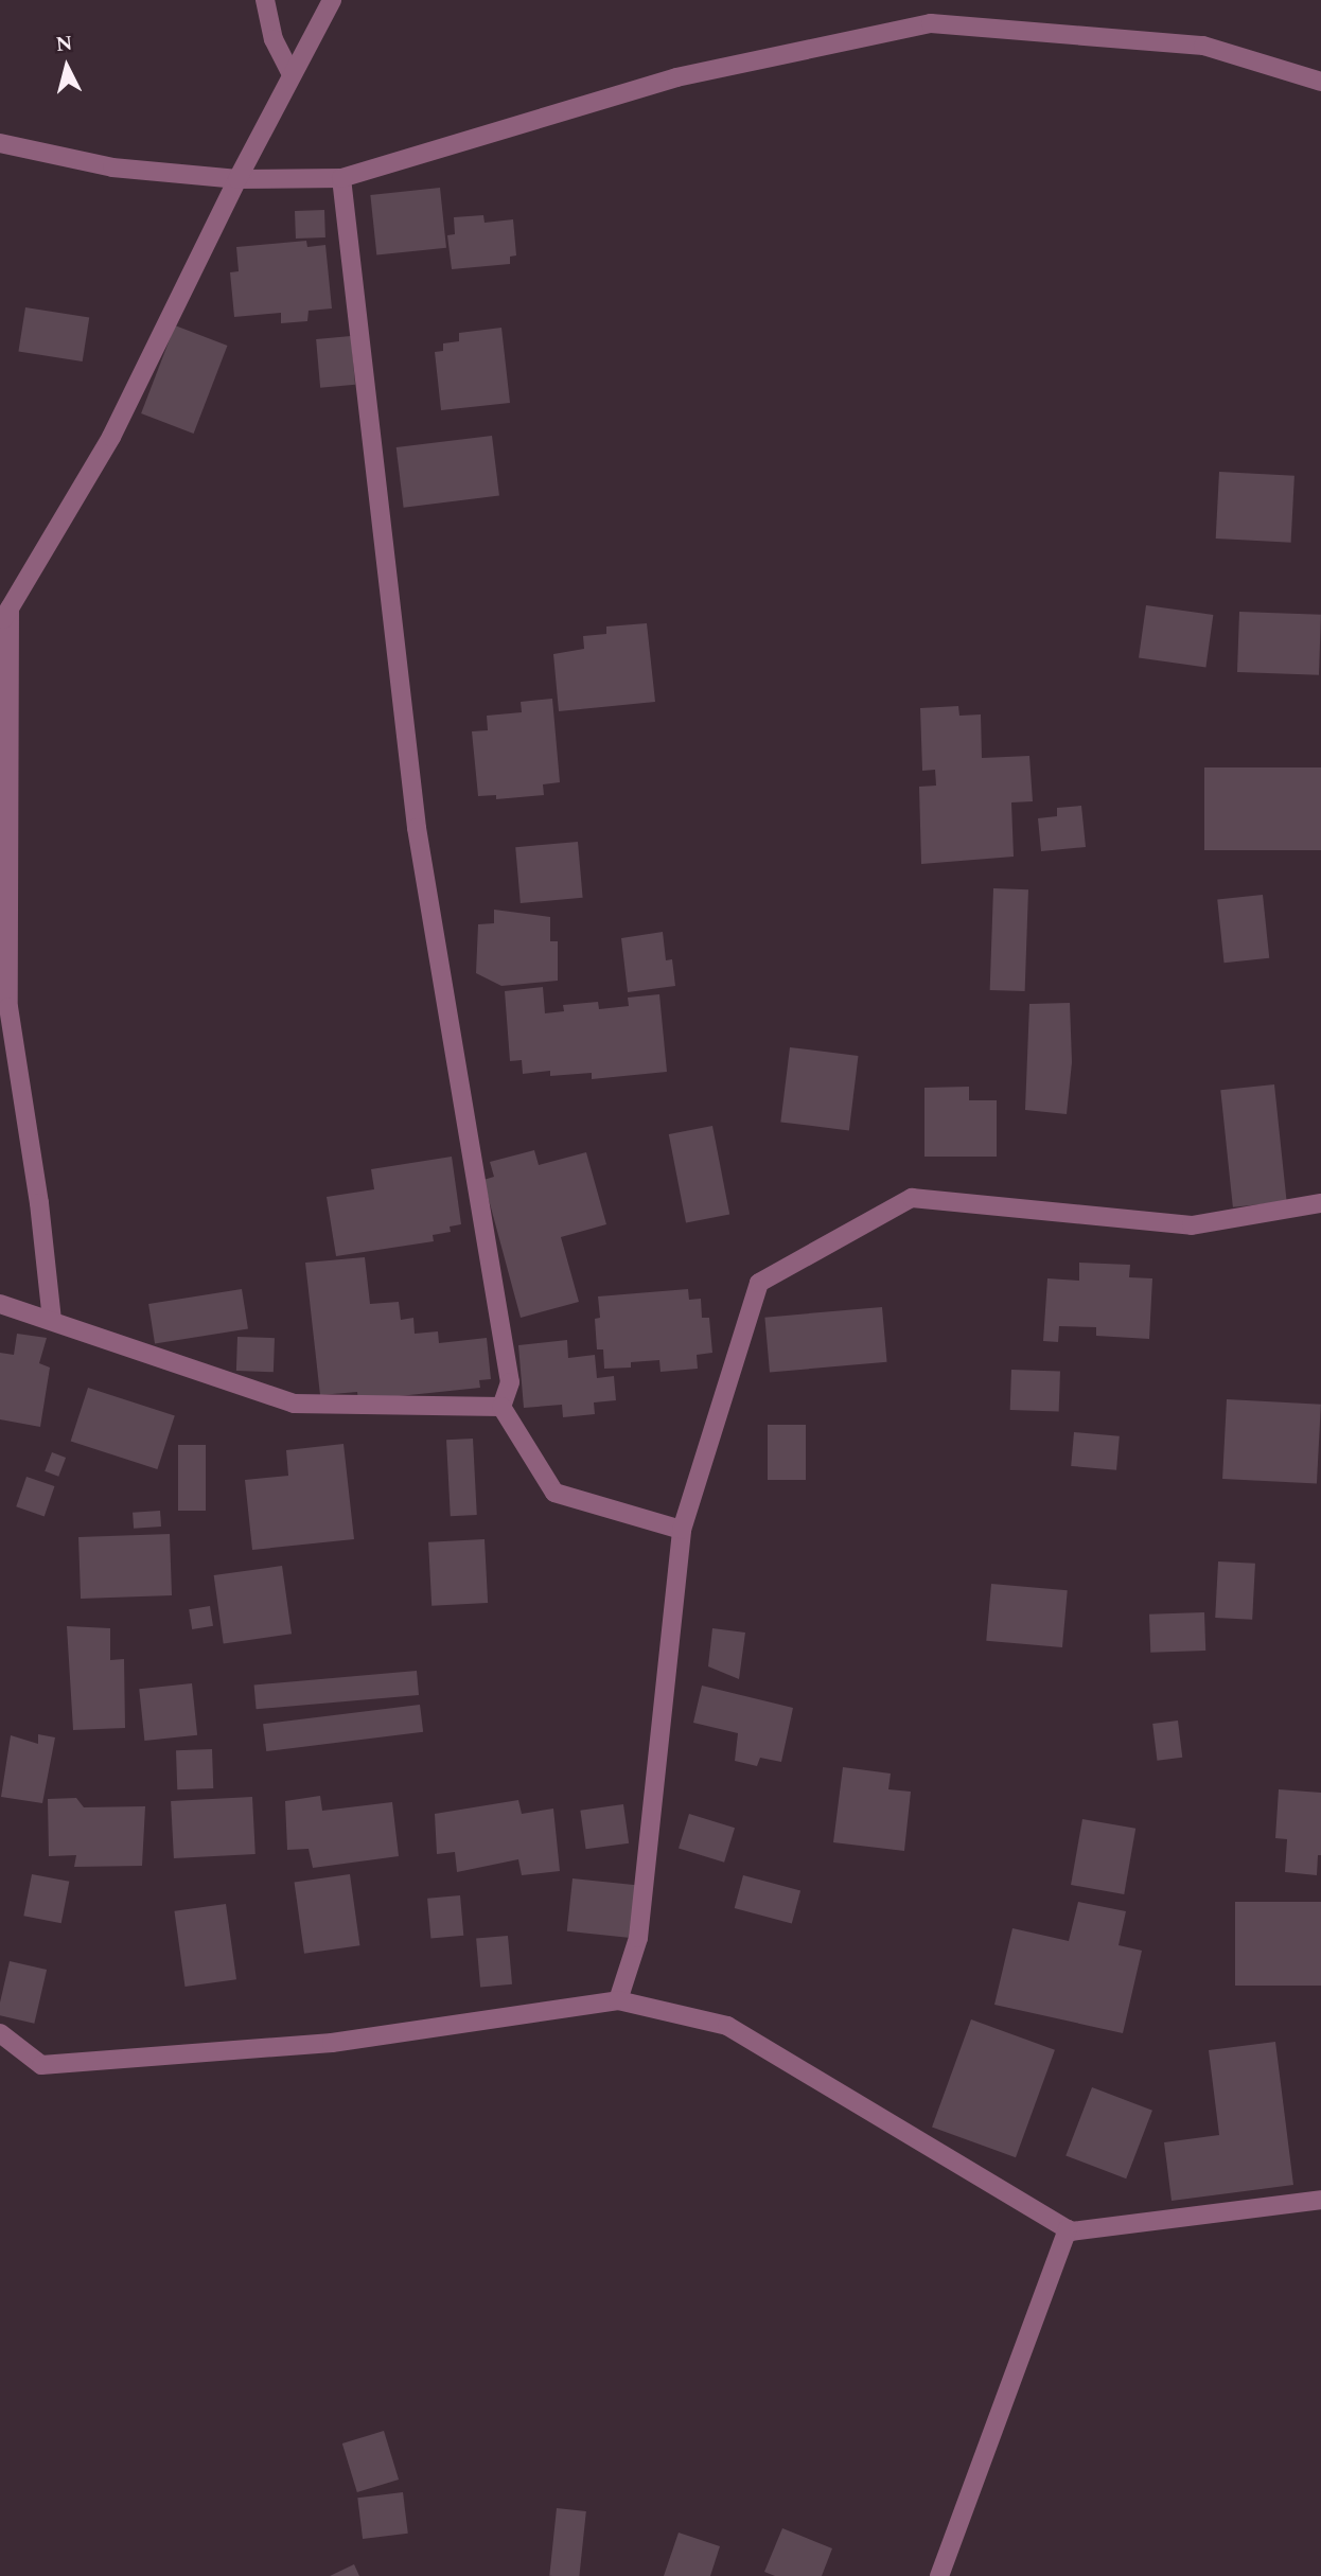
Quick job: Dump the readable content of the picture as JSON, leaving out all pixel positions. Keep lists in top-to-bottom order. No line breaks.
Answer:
{"north":"top"}
